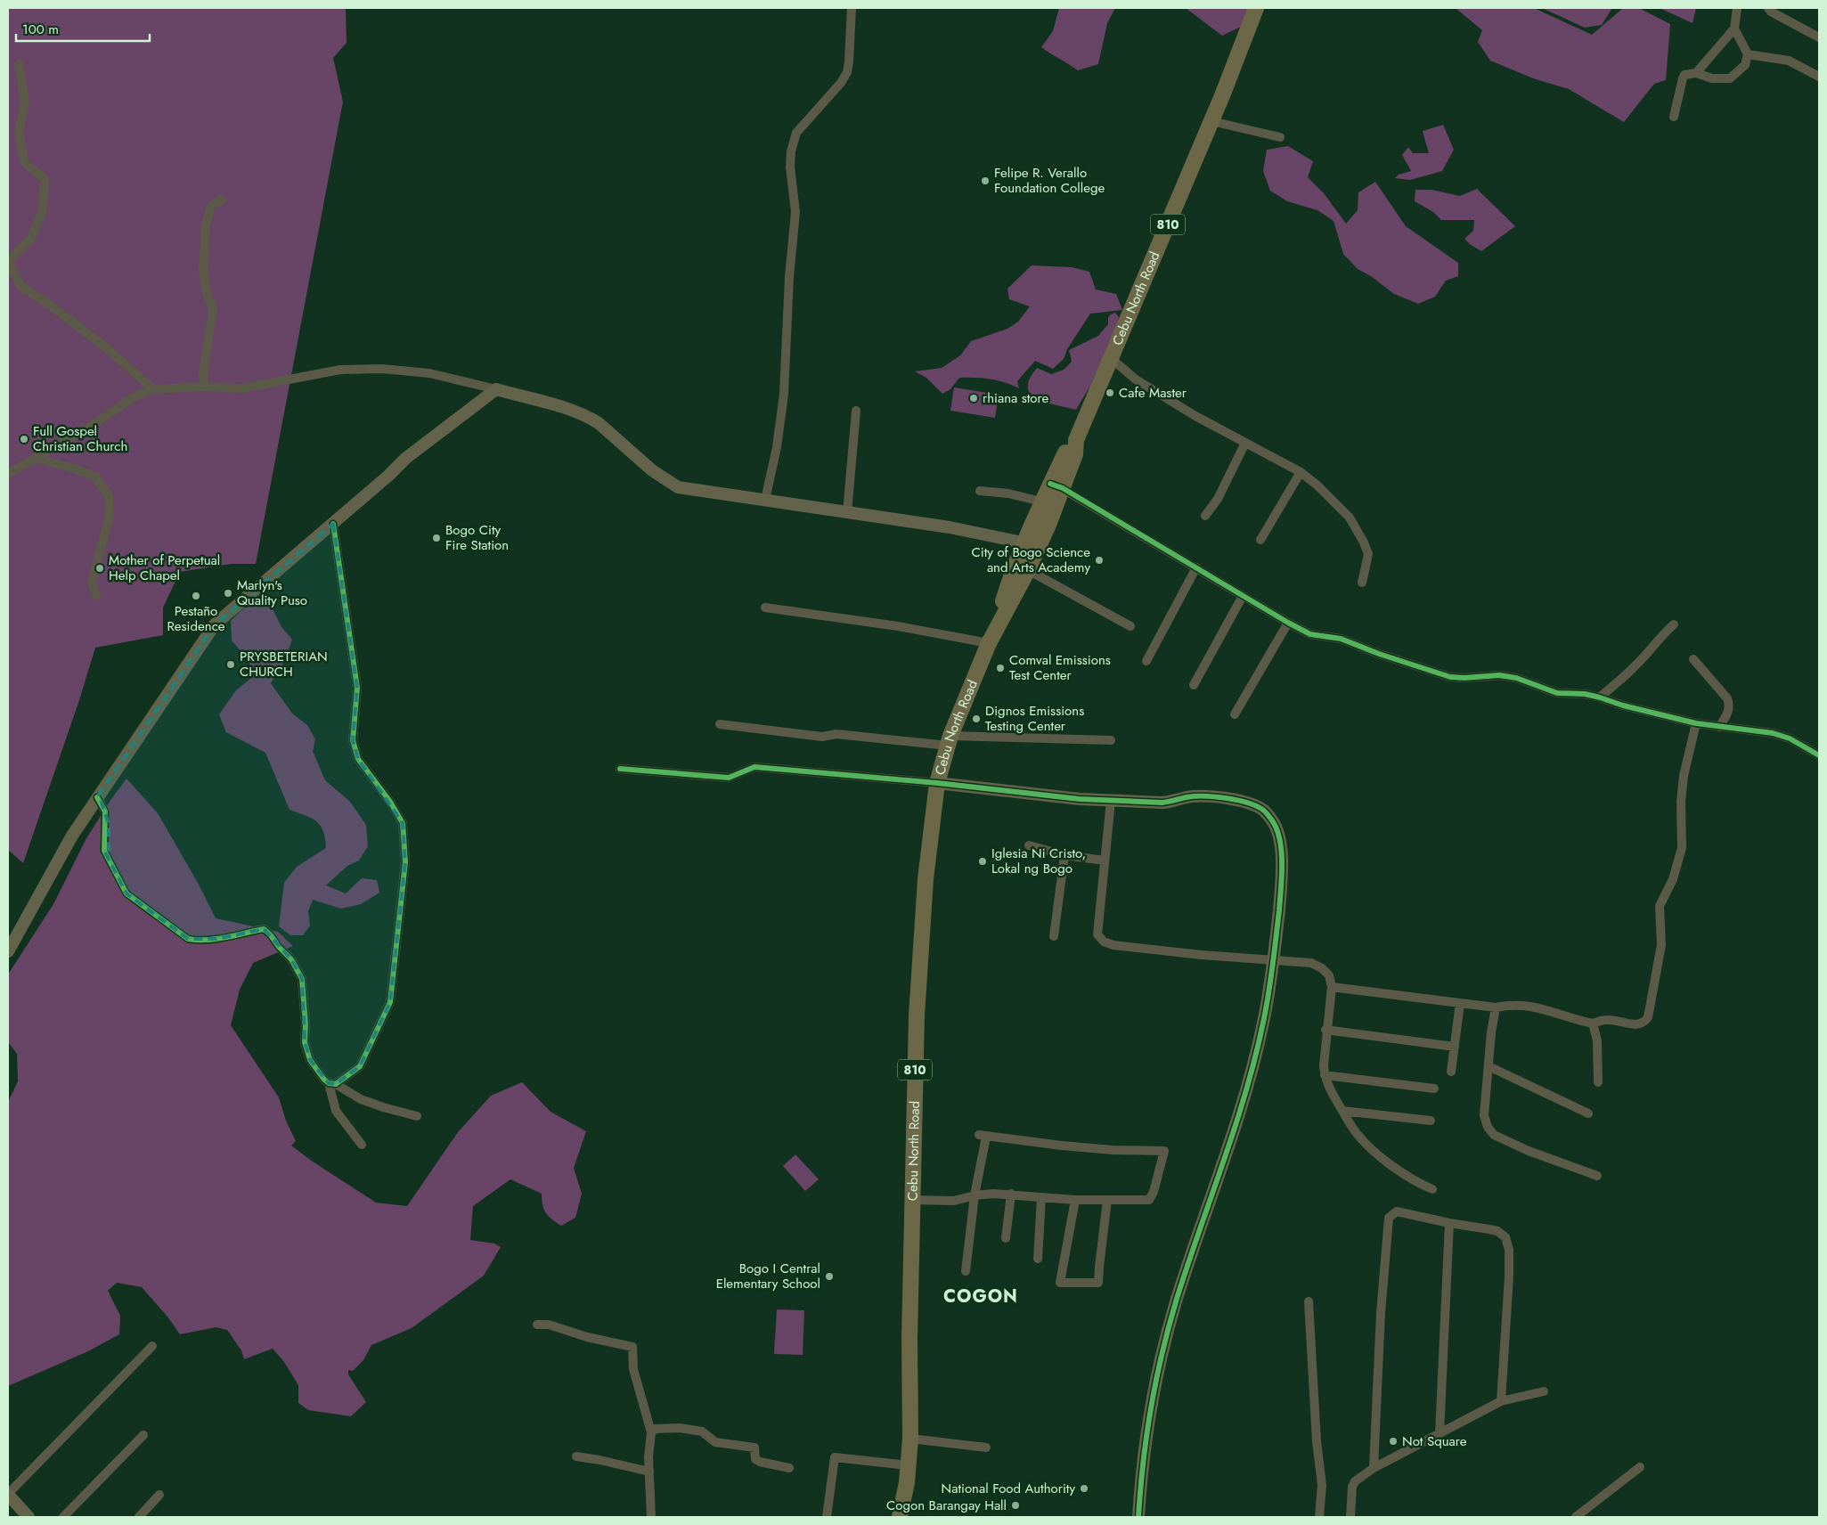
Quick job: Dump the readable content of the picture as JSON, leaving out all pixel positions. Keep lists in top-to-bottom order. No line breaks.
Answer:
{"streets":{"highway":["810","Cebu North Road"]},"districts":["COGON"],"places":["Felipe R. Verallo Foundation College","Cafe Master","rhiana store","Full Gospel Christian Church","Bogo City Fire Station","City of Bogo Science and Arts Academy","Mother of Perpetual Help Chapel","Marlyn's Quality Puso","Pestaño Residence","PRYSBETERIAN CHURCH","Comval Emissions Test Center","Dignos Emissions Testing Center","Iglesia Ni Cristo, Lokal ng Bogo","Bogo I Central Elementary School","Not Square","National Food Authority","Cogon Barangay Hall"],"scale_bar":"100 m"}
